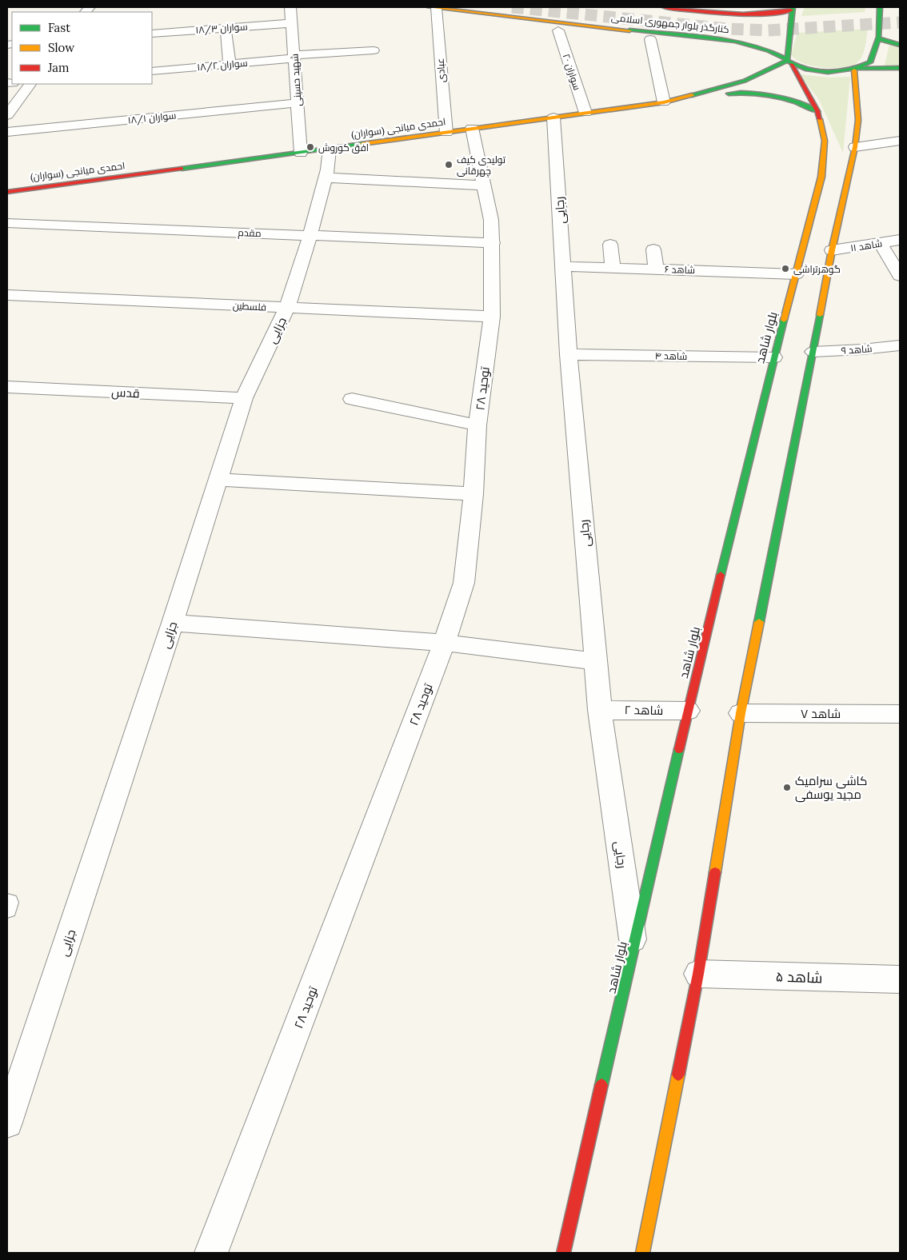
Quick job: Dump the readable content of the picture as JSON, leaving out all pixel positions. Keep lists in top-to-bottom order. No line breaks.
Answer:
{"streets":{"main road":["کنارگذر بلوار جمهوری اسلامی","احمدی میانجی (سواران)","بلوار شاهد"],"street":["سواران ۱۸/۳","سواران ۱۸/۲","عبادی","سواران ۲۰","شهید حسینی","سواران ۱۸/۱","رجایی","مقدم","شاهد ۱۱","شاهد ۶","فلسطین","جزایی","شاهد ۹","شاهد ۴","توحید ۲۸","قدس","شاهد ۲","شاهد ۷","شاهد ۵"]},"crossings":[["کنارگذر بلوار جمهوری اسلامی","عبادی"],["کنارگذر بلوار جمهوری اسلامی","احمدی میانجی (سواران)"],["کنارگذر بلوار جمهوری اسلامی","بلوار شاهد"],["سواران ۱۸/۳","شهید حسینی"],["سواران ۱۸/۲","شهید حسینی"],["عبادی","احمدی میانجی (سواران)"],["سواران ۲۰","احمدی میانجی (سواران)"],["شهید حسینی","سواران ۱۸/۱"],["شهید حسینی","احمدی میانجی (سواران)"],["احمدی میانجی (سواران)","رجایی"],["احمدی میانجی (سواران)","جزایی"],["احمدی میانجی (سواران)","بلوار شاهد"],["احمدی میانجی (سواران)","توحید ۲۸"],["رجایی","شاهد ۶"],["رجایی","بلوار شاهد"],["رجایی","شاهد ۴"],["رجایی","شاهد ۲"],["مقدم","جزایی"],["مقدم","توحید ۲۸"],["شاهد ۶","بلوار شاهد"],["فلسطین","جزایی"],["فلسطین","توحید ۲۸"],["جزایی","قدس"],["بلوار شاهد","شاهد ۴"],["بلوار شاهد","شاهد ۲"]],"places":["افق کوروش","تولیدی کیف چهرقانی","گوهرتراشی","کاشی سرامیک مجید یوسفی"],"legend":["Fast","Slow","Jam"]}
